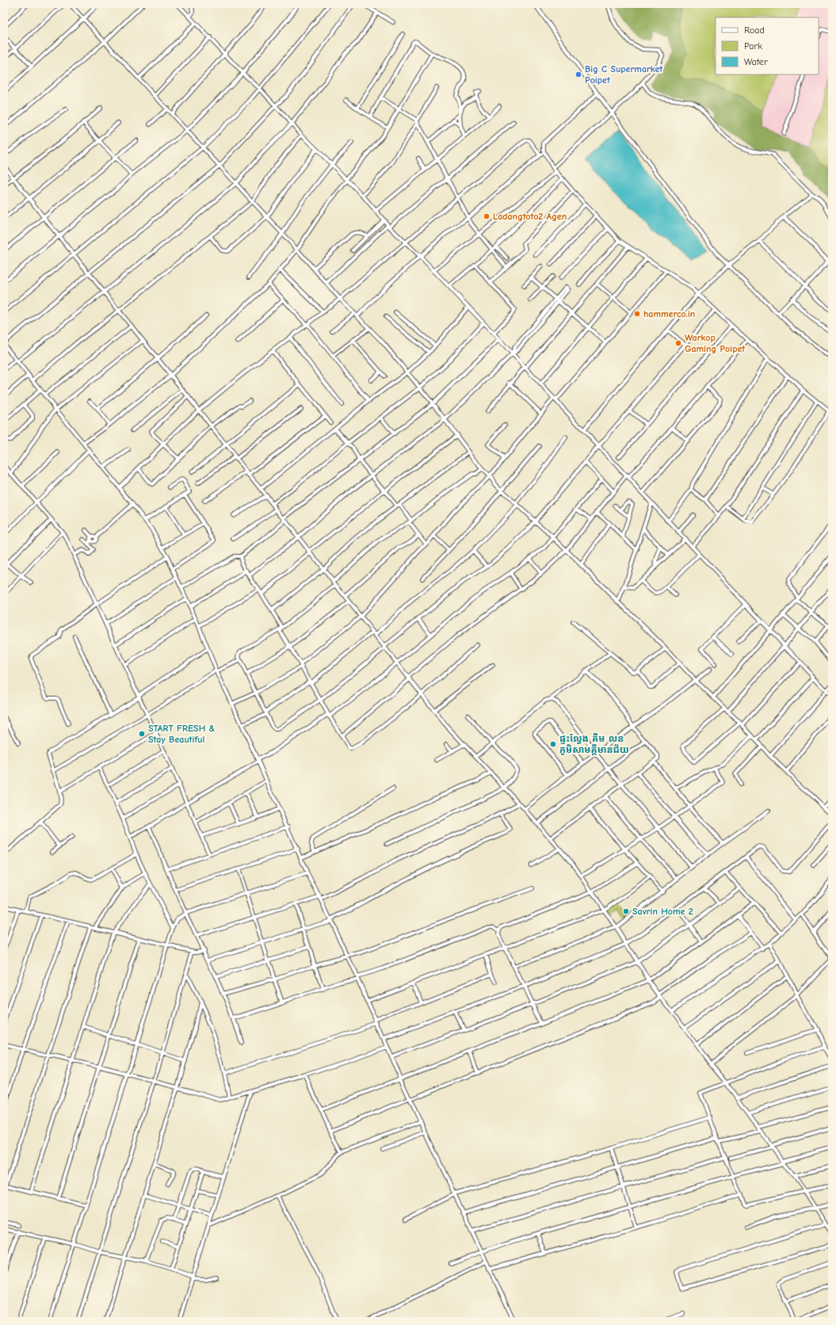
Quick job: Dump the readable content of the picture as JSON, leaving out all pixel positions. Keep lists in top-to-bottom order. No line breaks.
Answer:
{"places":["Big C Supermarket Poipet","Ladangtoto2 Agen","hammerco.in","Warkop Gaming Poipet","START FRESH & Stay Beautiful","ផ្ទះល្វែង គឹម លន ភូមិសាមគ្គីមានជ័យ","Savrin Home 2"],"legend":["Road","Park","Water"]}
